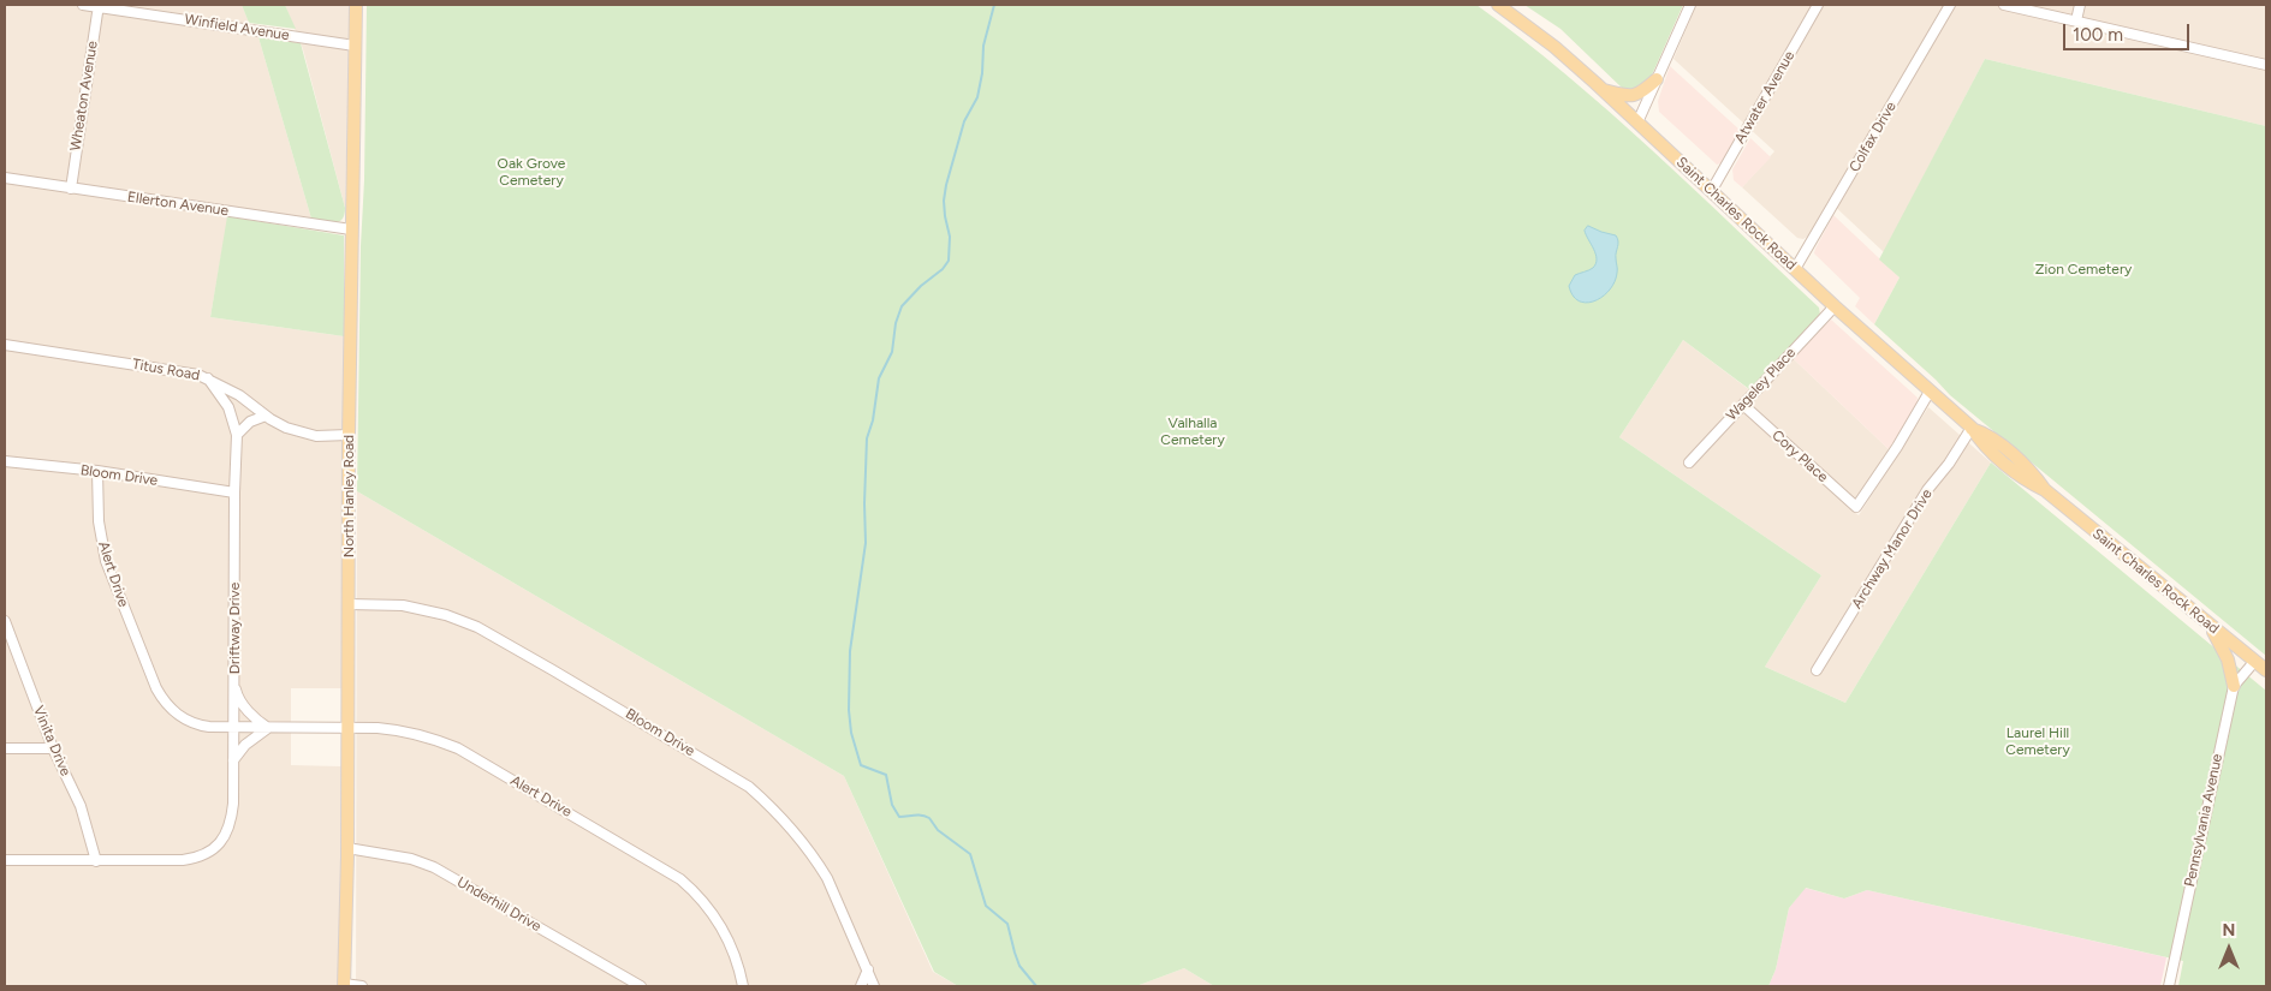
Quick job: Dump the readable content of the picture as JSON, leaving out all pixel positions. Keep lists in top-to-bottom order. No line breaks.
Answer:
{"streets":{"main road":["Saint Charles Rock Road","North Hanley Road"],"street":["Winfield Avenue","Wheaton Avenue","Atwater Avenue","Colfax Drive","Ellerton Avenue","Titus Road","Wageley Place","Cory Place","Bloom Drive","Archway Manor Drive","Alert Drive","Driftway Drive","Vinita Drive","Pennsylvania Avenue","Underhill Drive"]},"crossings":[["Winfield Avenue","Wheaton Avenue"],["Winfield Avenue","North Hanley Road"],["Wheaton Avenue","Ellerton Avenue"],["Atwater Avenue","Saint Charles Rock Road"],["Colfax Drive","Saint Charles Rock Road"],["Ellerton Avenue","North Hanley Road"],["Saint Charles Rock Road","Wageley Place"],["Saint Charles Rock Road","Cory Place"],["Saint Charles Rock Road","Archway Manor Drive"],["Saint Charles Rock Road","Pennsylvania Avenue"],["Titus Road","North Hanley Road"],["Titus Road","Driftway Drive"],["Wageley Place","Cory Place"],["Bloom Drive","North Hanley Road"],["Bloom Drive","Alert Drive"],["Bloom Drive","Driftway Drive"],["North Hanley Road","Alert Drive"],["North Hanley Road","Underhill Drive"],["Alert Drive","Driftway Drive"],["Driftway Drive","Vinita Drive"]],"parks":["Oak Grove Cemetery","Zion Cemetery","Valhalla Cemetery","Laurel Hill Cemetery"],"scale_bar":"100 m","north":"top"}
